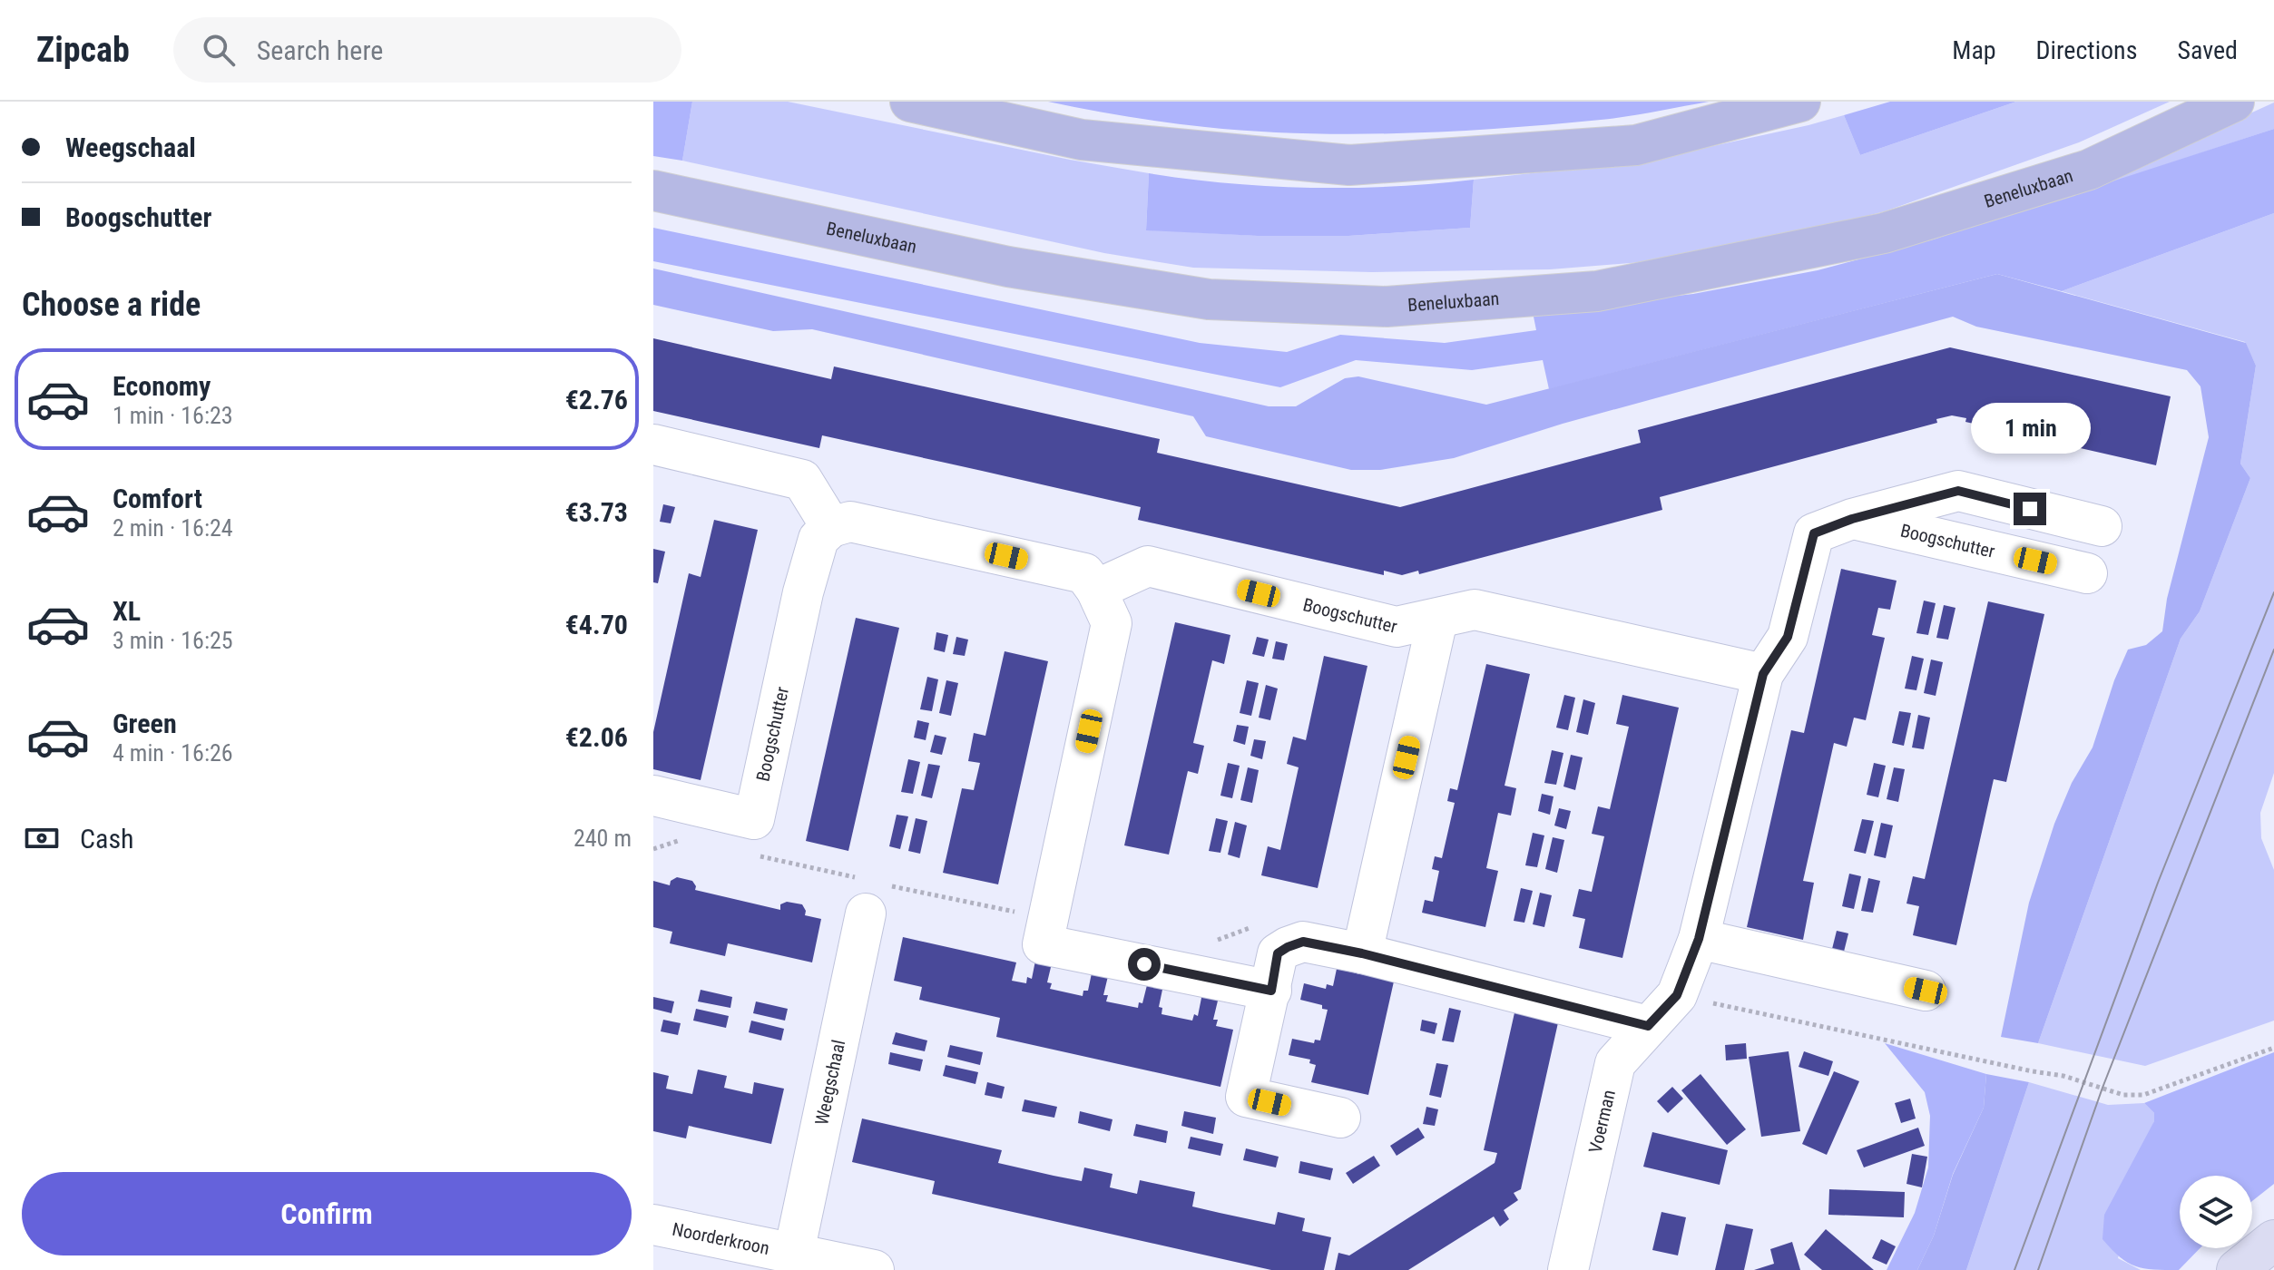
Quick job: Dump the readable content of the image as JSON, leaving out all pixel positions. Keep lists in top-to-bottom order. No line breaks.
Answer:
{"streets":{"main road":["Beneluxbaan"],"street":["Boogschutter","Weegschaal","Voerman","Noorderkroon"]},"crossings":[["Boogschutter","Voerman"],["Weegschaal","Noorderkroon"]],"page":{"header":"Zipcab","search":"Search here","nav":["Map","Directions","Saved"],"banner":["Weegschaal","Boogschutter"],"heading":"Choose a ride","list":[{"name":"Economy","note":"1 min · 16:23","value":"€2.76"},{"name":"Comfort","note":"2 min · 16:24","value":"€3.73"},{"name":"XL","note":"3 min · 16:25","value":"€4.70"},{"name":"Green","note":"4 min · 16:26","value":"€2.06"}],"bubble":"1 min","pay":["Cash","240 m"],"buttons":"Confirm"}}
